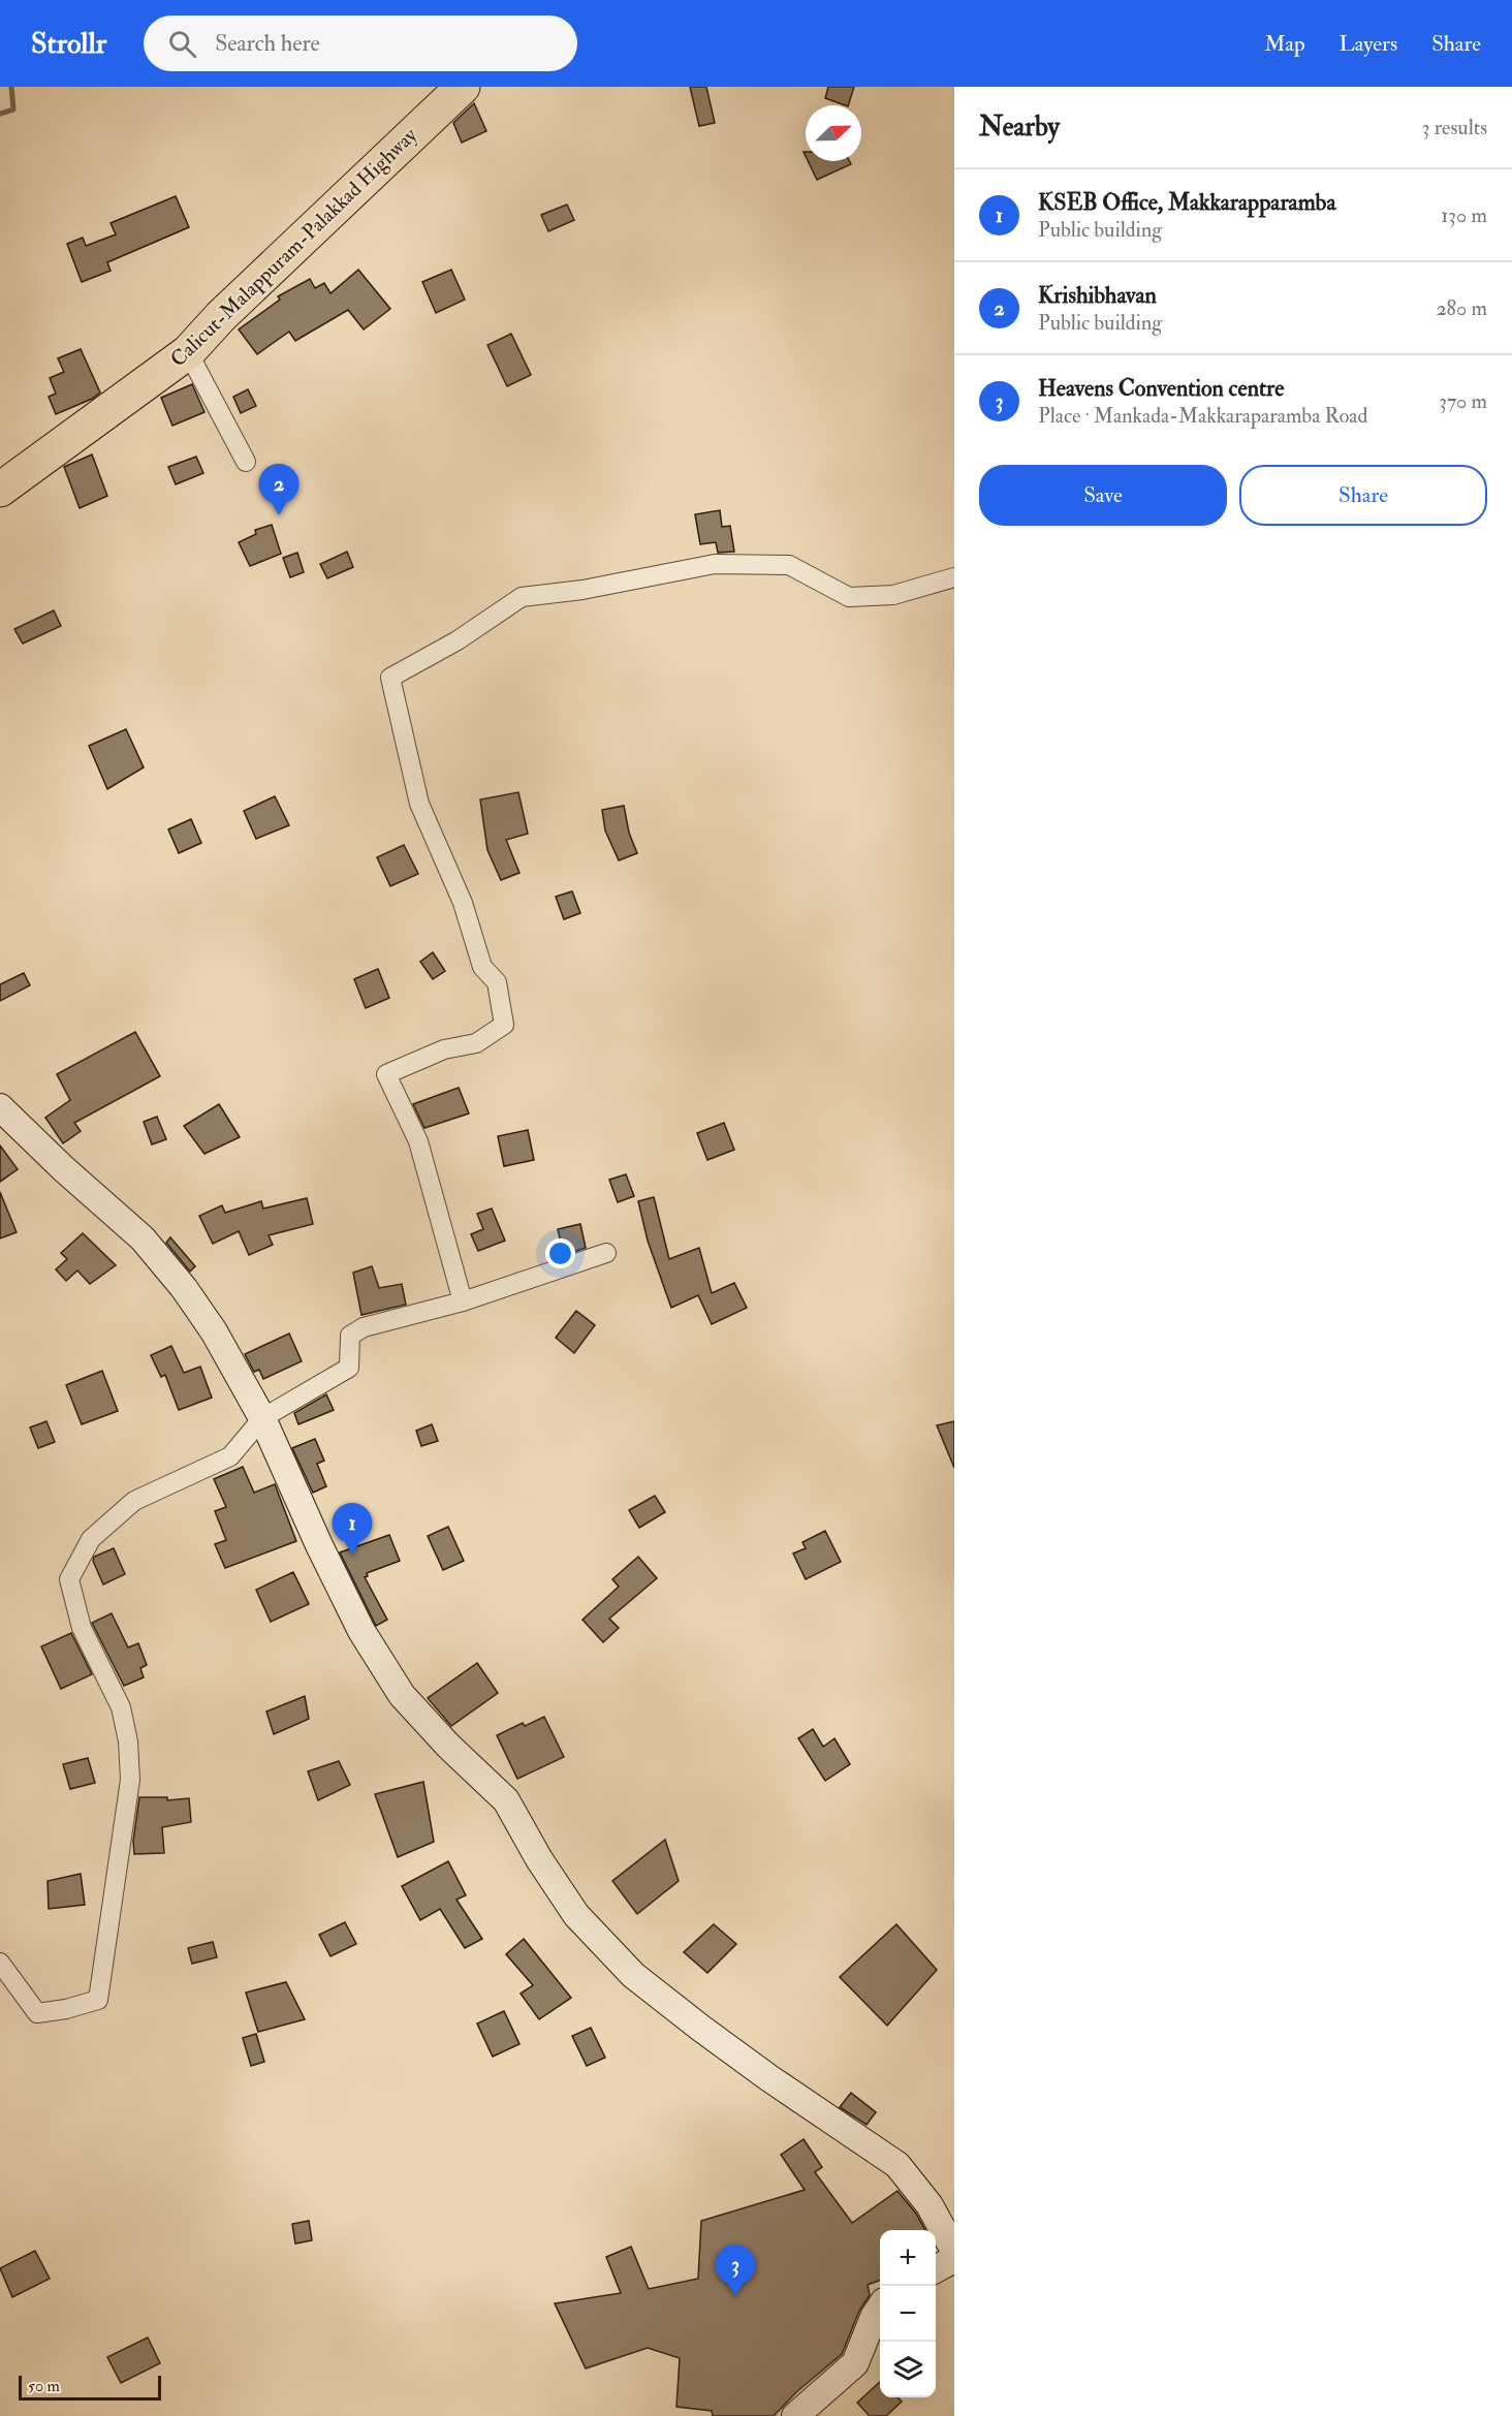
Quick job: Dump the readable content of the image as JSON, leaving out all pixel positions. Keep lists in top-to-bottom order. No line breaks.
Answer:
{"streets":{"highway":["Calicut-Malappuram-Palakkad Highway"]},"scale_bar":"50 m","north":"top right","page":{"header":"Strollr","search":"Search here","nav":["Map","Layers","Share"],"heading":["Nearby","3 results"],"list":[{"mark":"1","name":"KSEB Office, Makkarapparamba","note":"Public building","value":"130 m"},{"mark":"2","name":"Krishibhavan","note":"Public building","value":"280 m"},{"mark":"3","name":"Heavens Convention centre","note":"Place · Mankada-Makkaraparamba Road","value":"370 m"}],"buttons":["Save","Share"],"pins":["2","1","3"],"map_buttons":["+","−"],"scale":"50 m"}}
